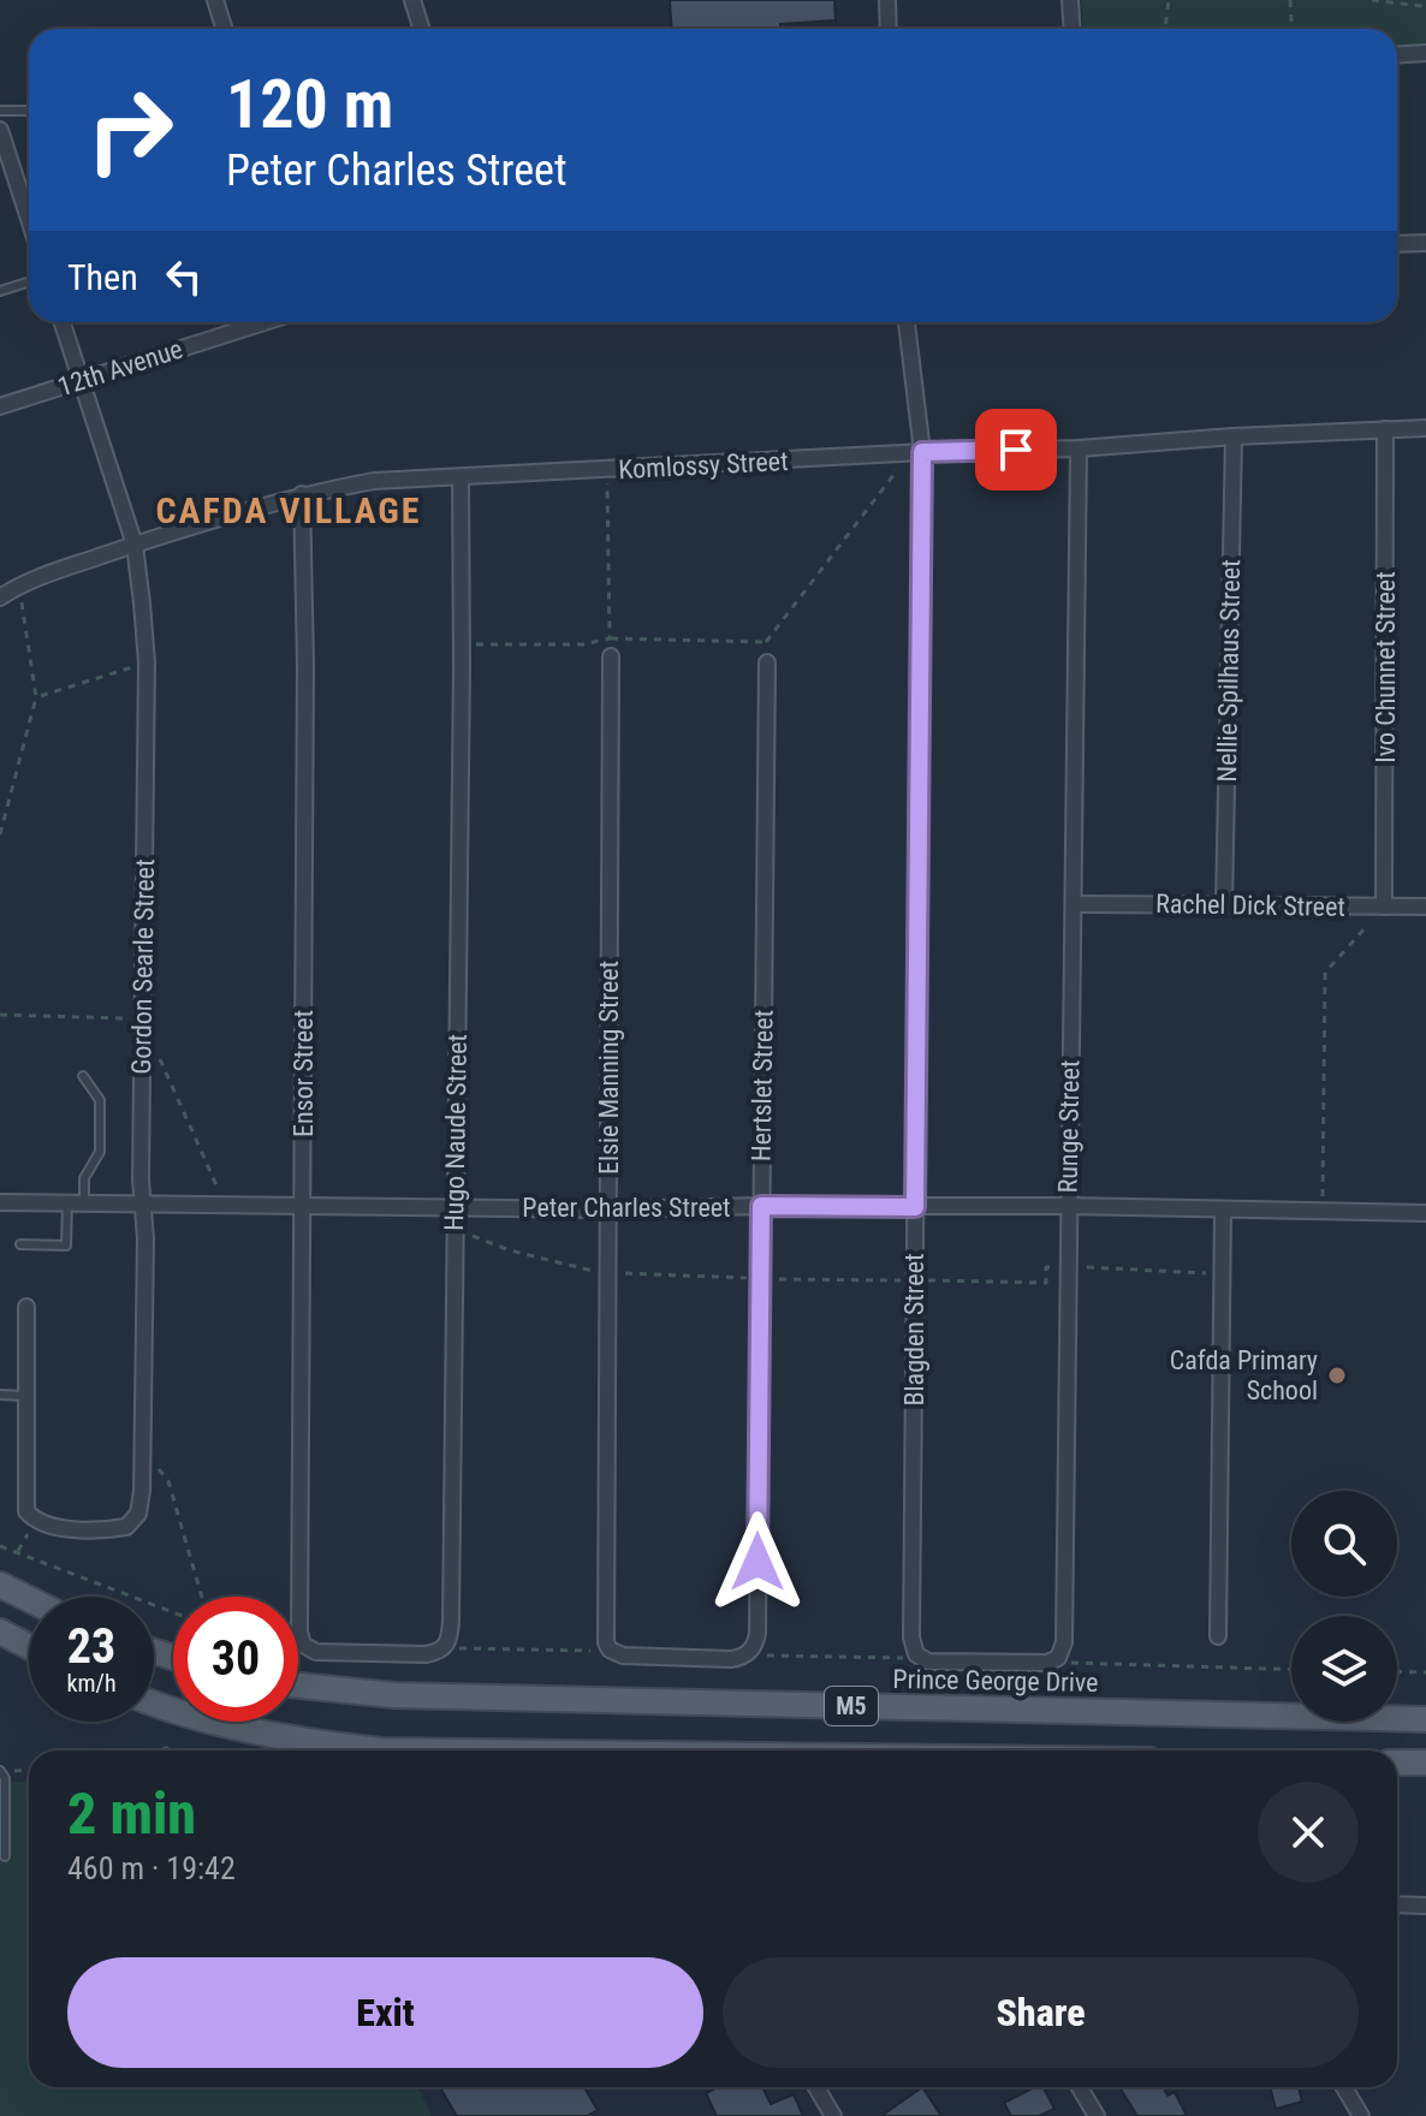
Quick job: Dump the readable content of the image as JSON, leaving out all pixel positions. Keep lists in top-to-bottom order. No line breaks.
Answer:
{"streets":{"main road":["Prince George Drive","M5"],"street":["12th Avenue","Komlossy Street","Ivo Chunnet Street","Nellie Spilhaus Street","Rachel Dick Street","Gordon Searle Street","Elsie Manning Street","Ensor Street","Hertslet Street","Runge Street","Hugo Naude Street","Peter Charles Street","Blagden Street"]},"crossings":[["12th Avenue","Gordon Searle Street"],["Komlossy Street","Ivo Chunnet Street"],["Komlossy Street","Nellie Spilhaus Street"],["Komlossy Street","Gordon Searle Street"],["Komlossy Street","Ensor Street"],["Komlossy Street","Runge Street"],["Komlossy Street","Hugo Naude Street"],["Komlossy Street","Blagden Street"],["Ivo Chunnet Street","Rachel Dick Street"],["Nellie Spilhaus Street","Rachel Dick Street"],["Rachel Dick Street","Runge Street"],["Gordon Searle Street","Peter Charles Street"],["Elsie Manning Street","Hertslet Street"],["Elsie Manning Street","Peter Charles Street"],["Ensor Street","Hugo Naude Street"],["Ensor Street","Peter Charles Street"],["Hertslet Street","Peter Charles Street"],["Runge Street","Peter Charles Street"],["Runge Street","Blagden Street"],["Hugo Naude Street","Peter Charles Street"],["Peter Charles Street","Blagden Street"]],"districts":["CAFDA VILLAGE"],"places":["Cafda Primary School"],"page":{"turn":["120 m","Peter Charles Street"],"then":"Then","speed":"23 km/h","limit":"30","heading":["2 min","460 m · 19:42"],"buttons":["Exit","Share"]}}
